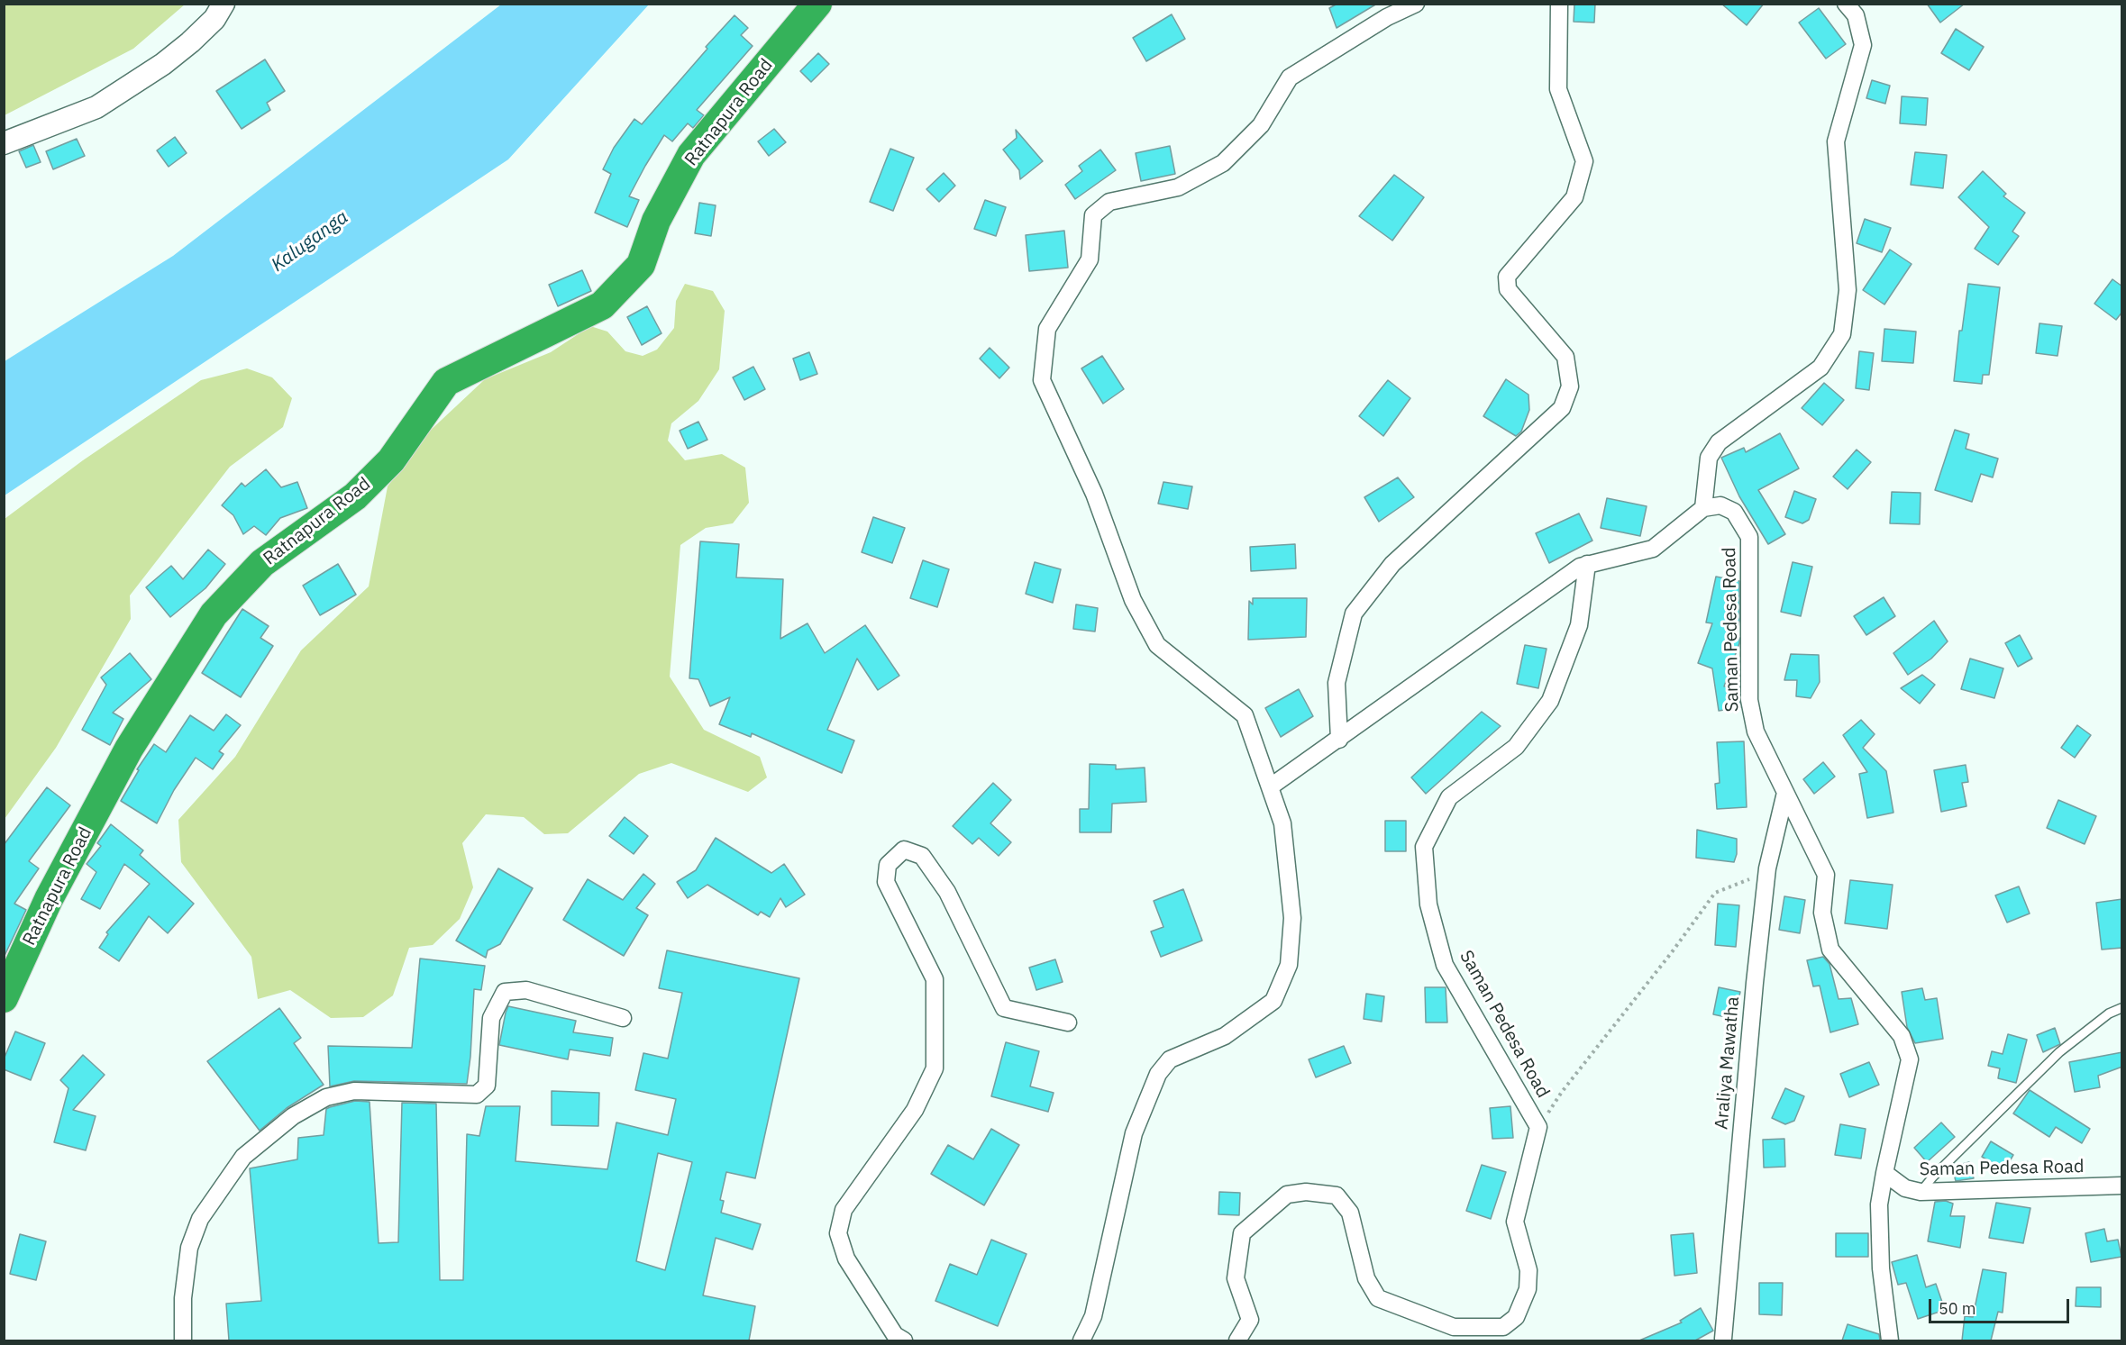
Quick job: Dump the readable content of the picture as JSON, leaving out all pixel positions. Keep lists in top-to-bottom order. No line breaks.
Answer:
{"streets":{"highway":["Ratnapura Road"],"street":["Saman Pedesa Road","Araliya Mawatha"]},"crossings":[["Saman Pedesa Road","Araliya Mawatha"]],"water":["Kaluganga"],"scale_bar":"50 m"}
